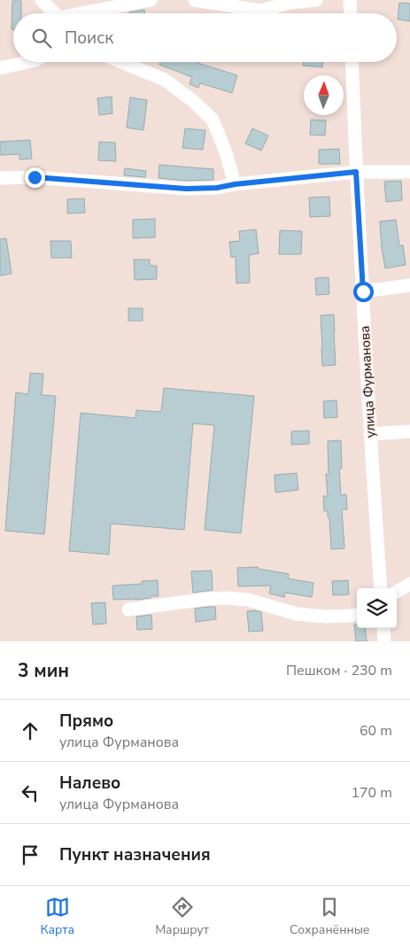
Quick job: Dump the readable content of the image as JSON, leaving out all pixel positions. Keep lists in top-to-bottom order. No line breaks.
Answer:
{"streets":{"street":["улица Фурманова"]},"north":"top","page":{"search":"Поиск","heading":["3 мин","Пешком · 230 m"],"list":[["Прямо","улица Фурманова","60 m"],["Налево","улица Фурманова","170 m"],"Пункт назначения"],"nav":["Карта","Маршрут","Сохранённые"]}}
